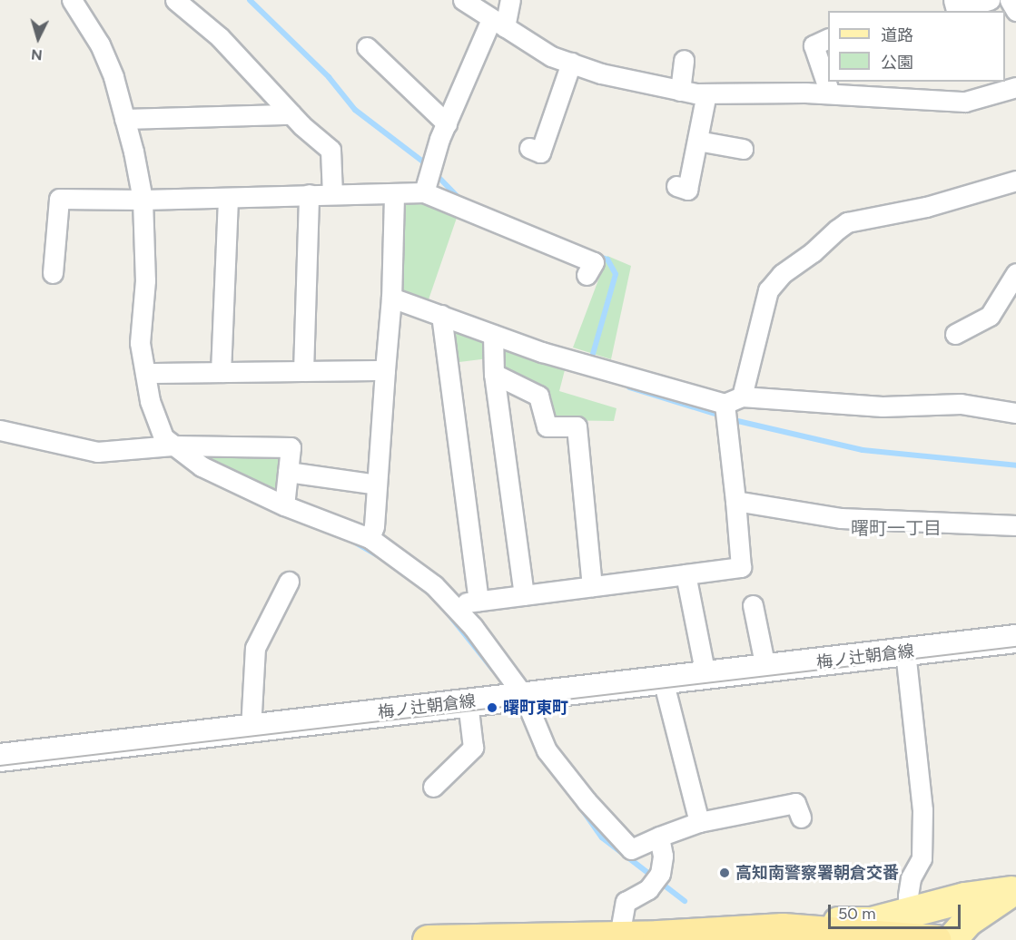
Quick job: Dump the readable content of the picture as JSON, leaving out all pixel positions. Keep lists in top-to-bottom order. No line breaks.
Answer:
{"streets":{"main road":["梅ノ辻朝倉線"]},"districts":["曙町一丁目"],"places":["曙町東町","高知南警察署朝倉交番"],"legend":["道路","公園"],"scale_bar":"50 m","north":"bottom"}
